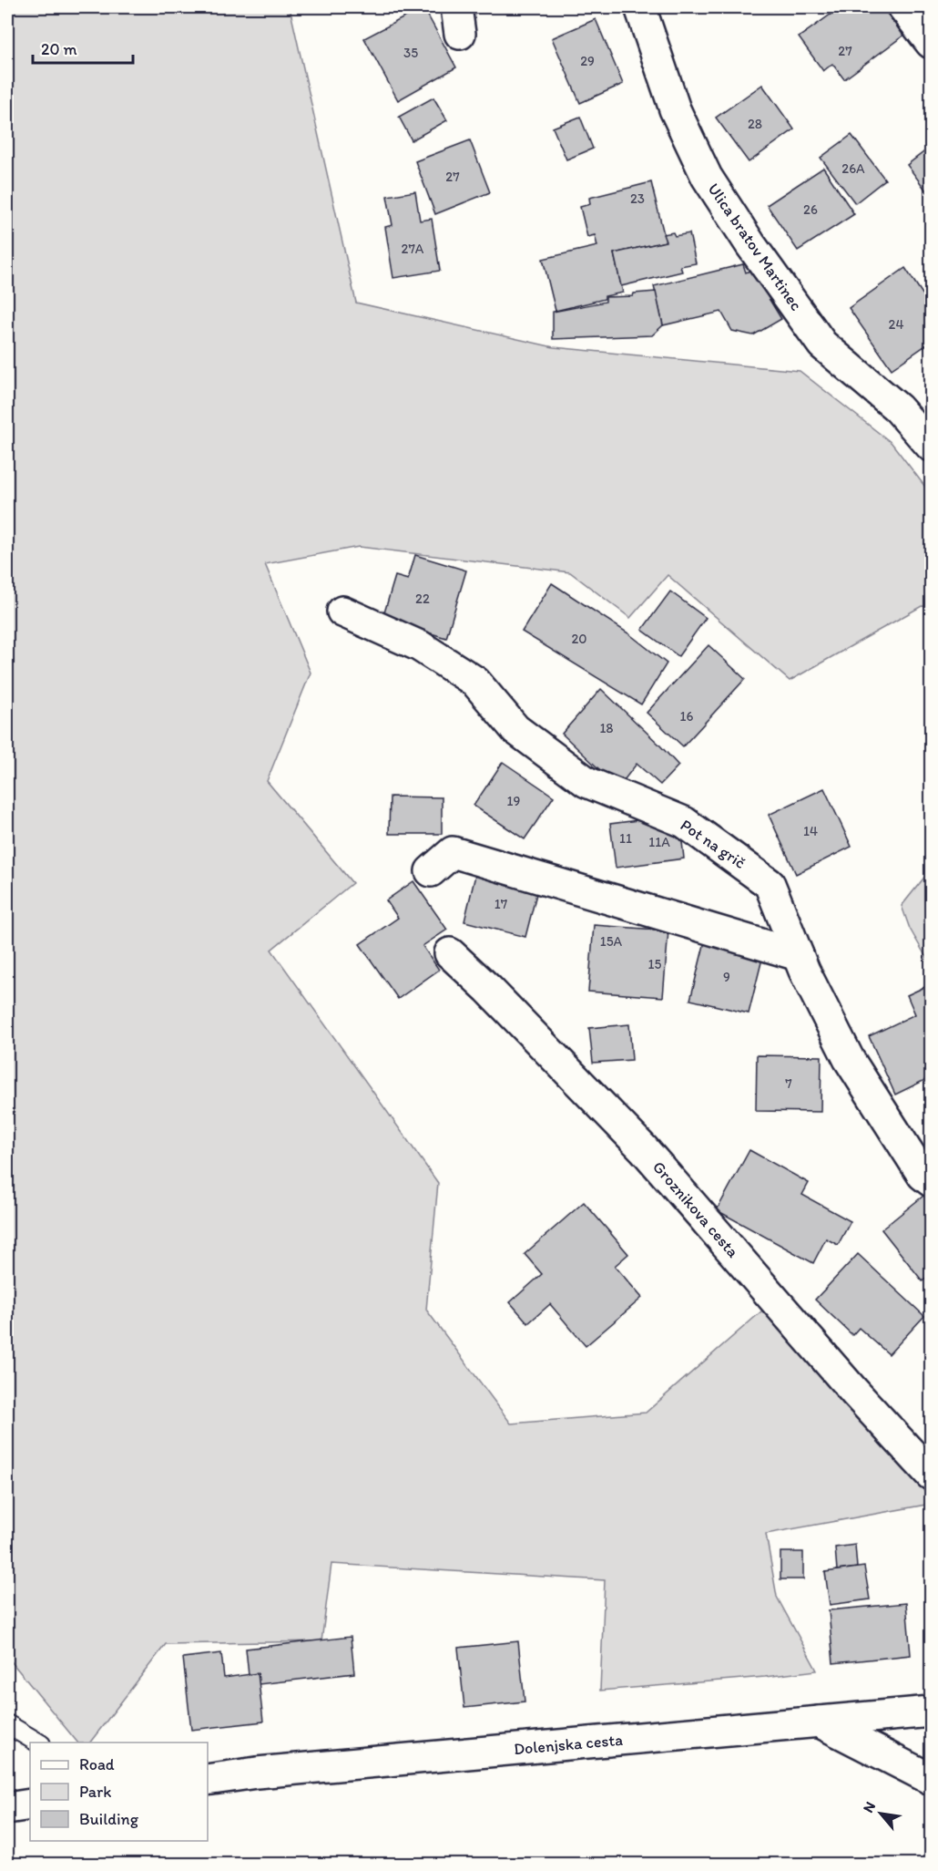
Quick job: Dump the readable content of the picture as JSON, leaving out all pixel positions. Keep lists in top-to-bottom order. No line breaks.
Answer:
{"streets":{"street":["Ulica bratov Martinec","Pot na grič","Groznikova cesta","Dolenjska cesta"]},"house_numbers":["27","35","29","28","26A","27","23","26","27A","24","22","20","16","18","19","14","11","11A","17","15A","15","9","7"],"legend":["Road","Park","Building"],"scale_bar":"20 m","north":"top left"}
